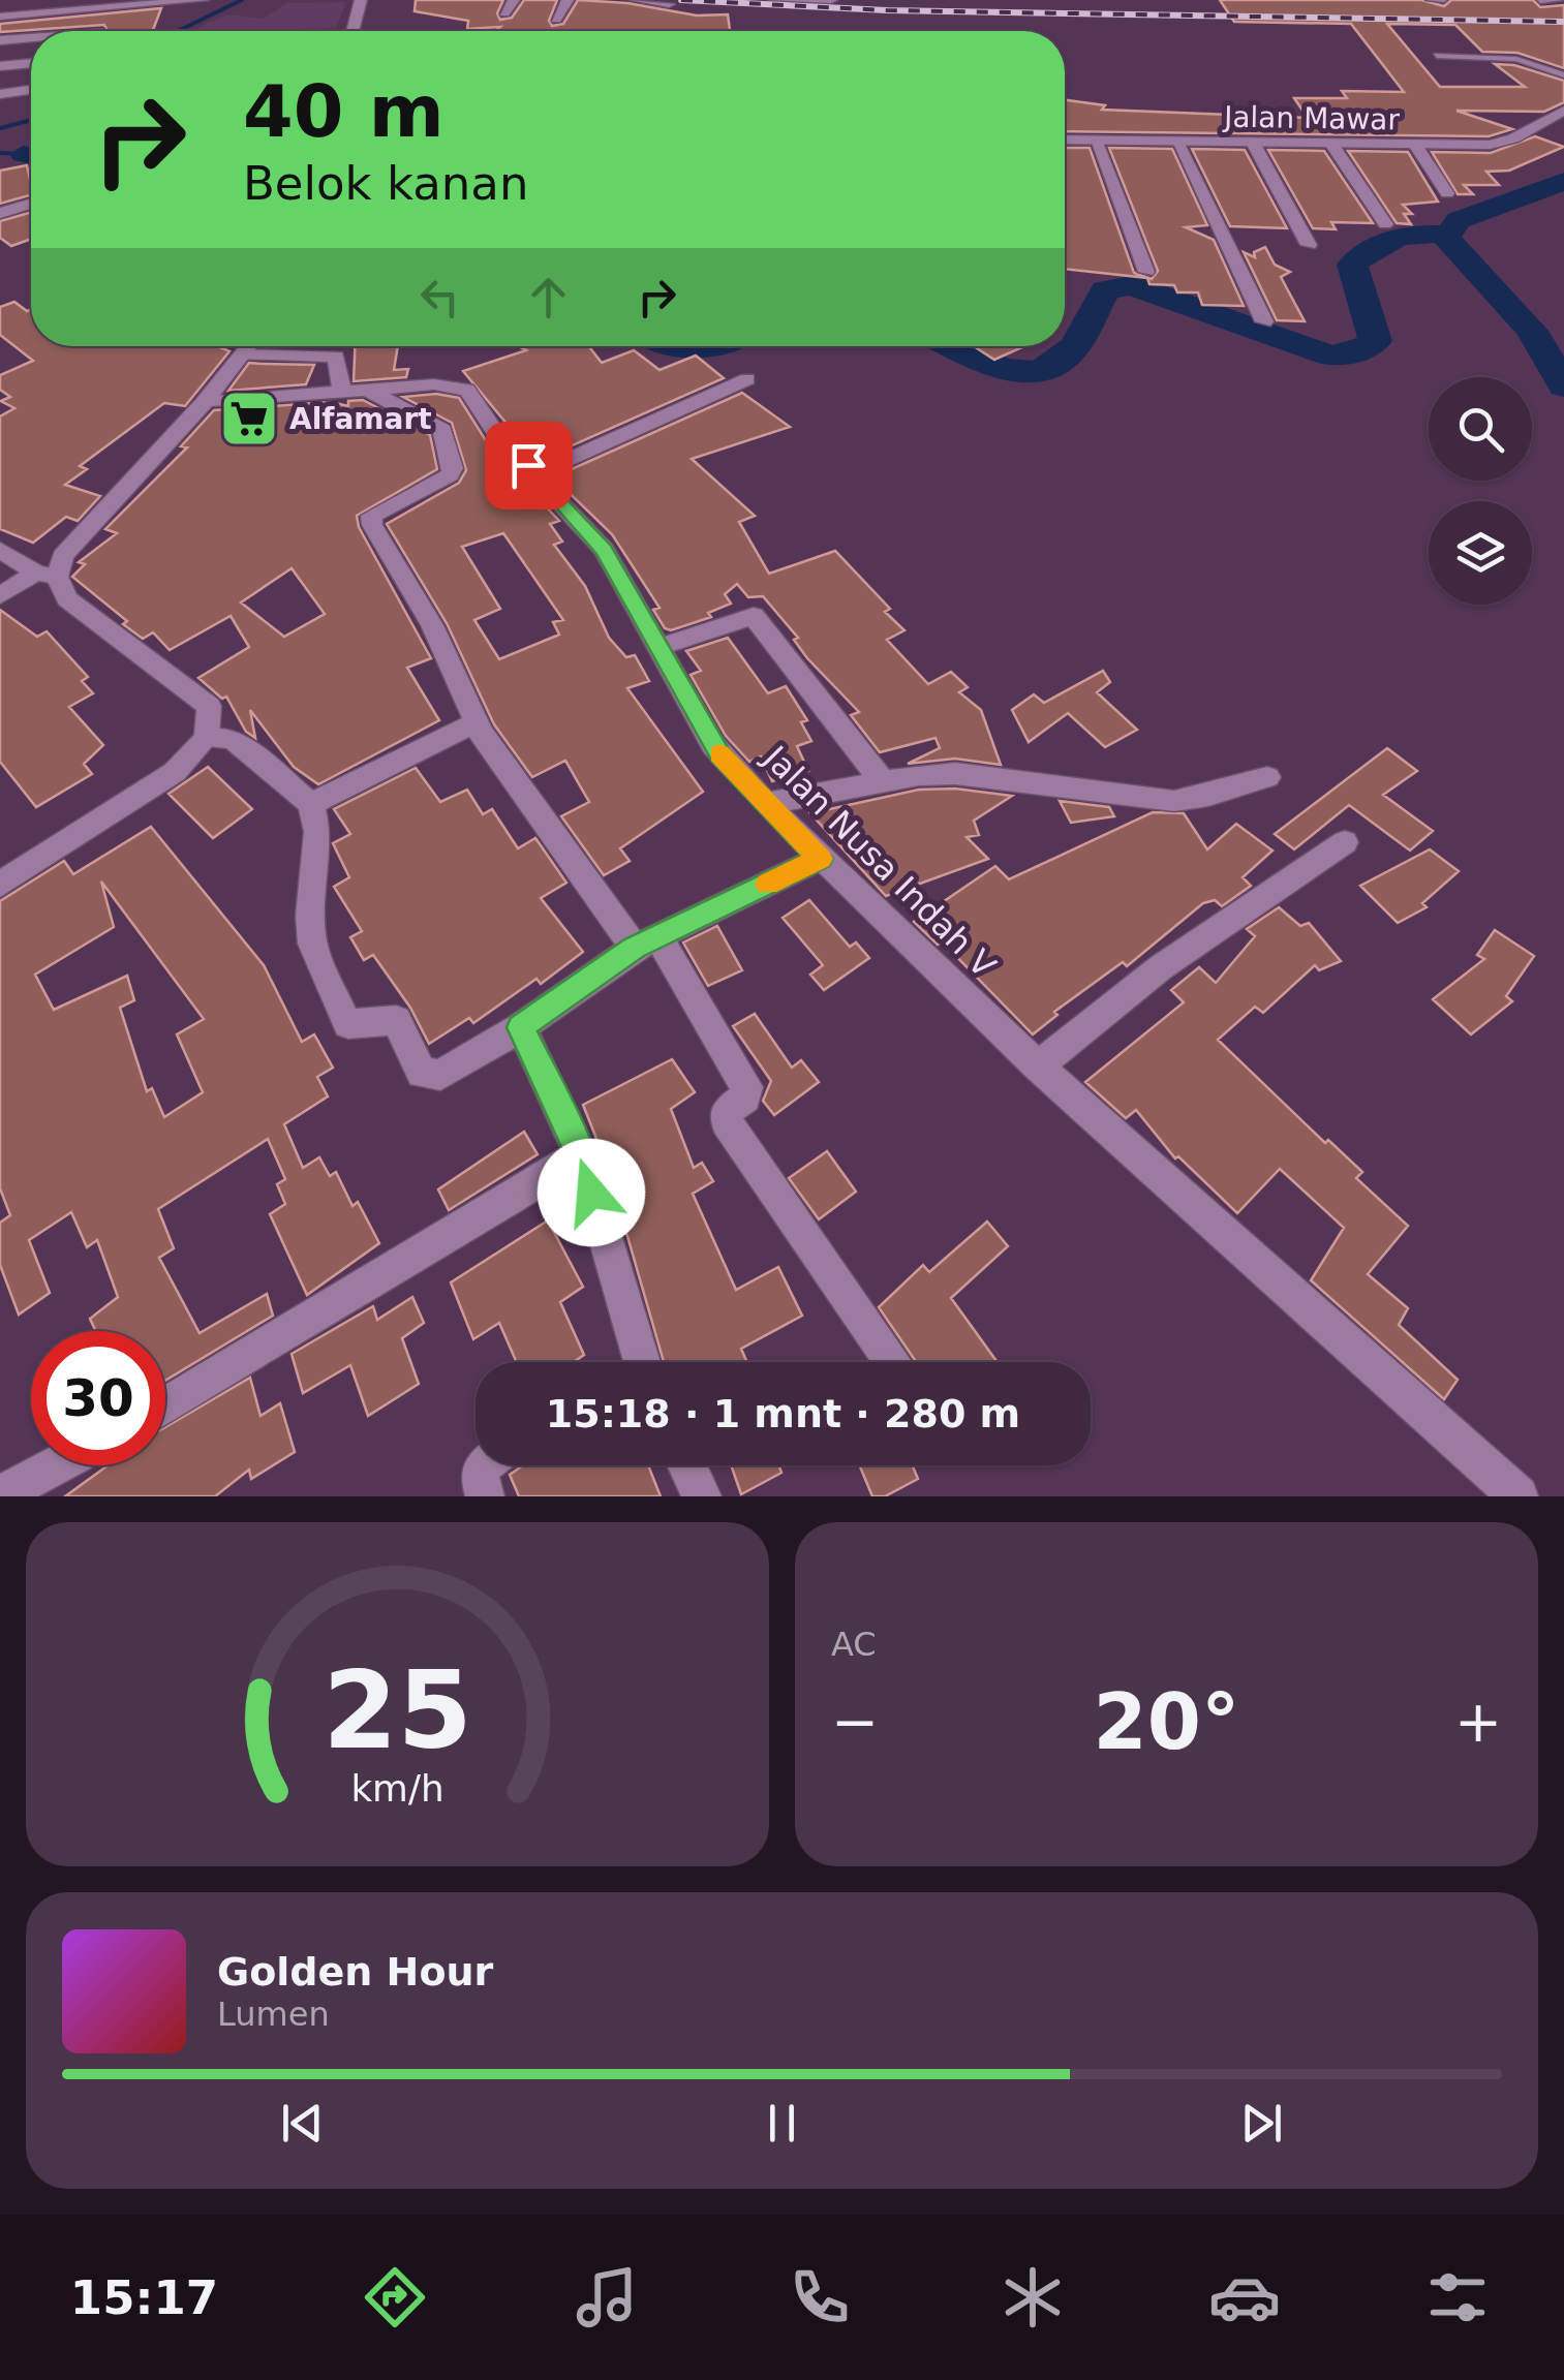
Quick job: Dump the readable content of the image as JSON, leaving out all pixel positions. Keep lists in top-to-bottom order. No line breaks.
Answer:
{"streets":{"street":["Jalan Mawar","Jalan Nusa Indah V"]},"places":{"supermarket":["Alfamart"]},"page":{"turn":["40 m","Belok kanan"],"limit":"30","trip":"15:18 · 1 mnt · 280 m","tile":"AC","heat":["−","20°","+"],"song":["Golden Hour","Lumen"],"tabs":"15:17","gauge":["25","km/h"]}}
